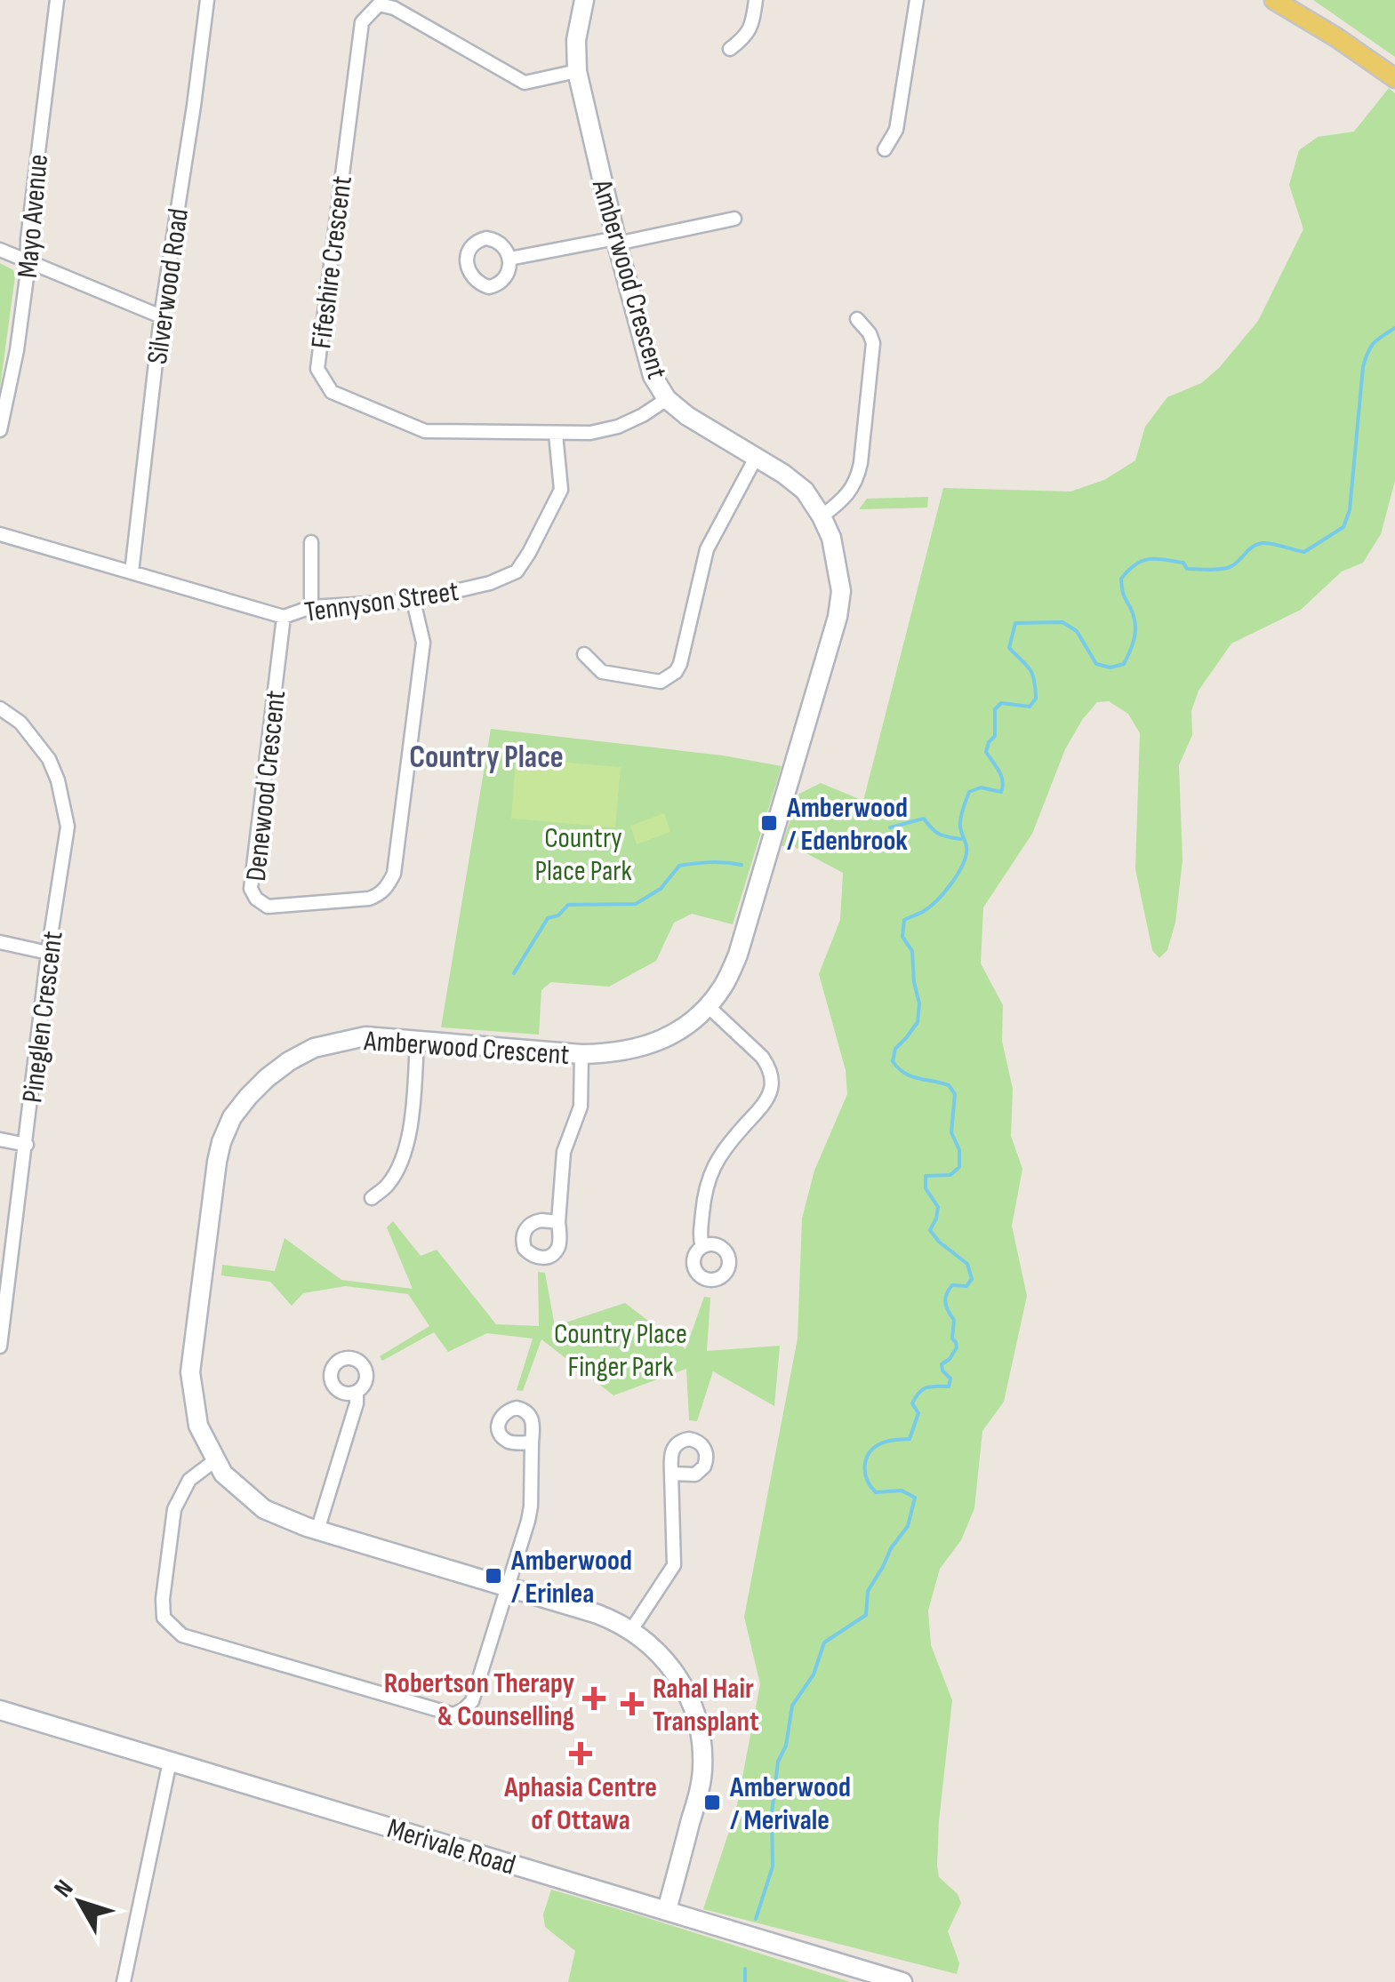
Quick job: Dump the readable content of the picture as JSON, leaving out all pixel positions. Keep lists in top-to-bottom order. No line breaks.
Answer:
{"streets":{"street":["Mayo Avenue","Fifeshire Crescent","Amberwood Crescent","Silverwood Road","Tennyson Street","Denewood Crescent","Pineglen Crescent","Merivale Road"]},"crossings":[["Fifeshire Crescent","Amberwood Crescent"],["Fifeshire Crescent","Tennyson Street"],["Amberwood Crescent","Merivale Road"],["Silverwood Road","Tennyson Street"],["Tennyson Street","Denewood Crescent"]],"districts":["Country Place"],"parks":["Country Place Park","Country Place Finger Park"],"places":{"transit":["Amberwood / Edenbrook","Amberwood / Erinlea","Amberwood / Merivale"],"health":["Robertson Therapy & Counselling","Rahal Hair Transplant","Aphasia Centre of Ottawa"]},"north":"top left"}
